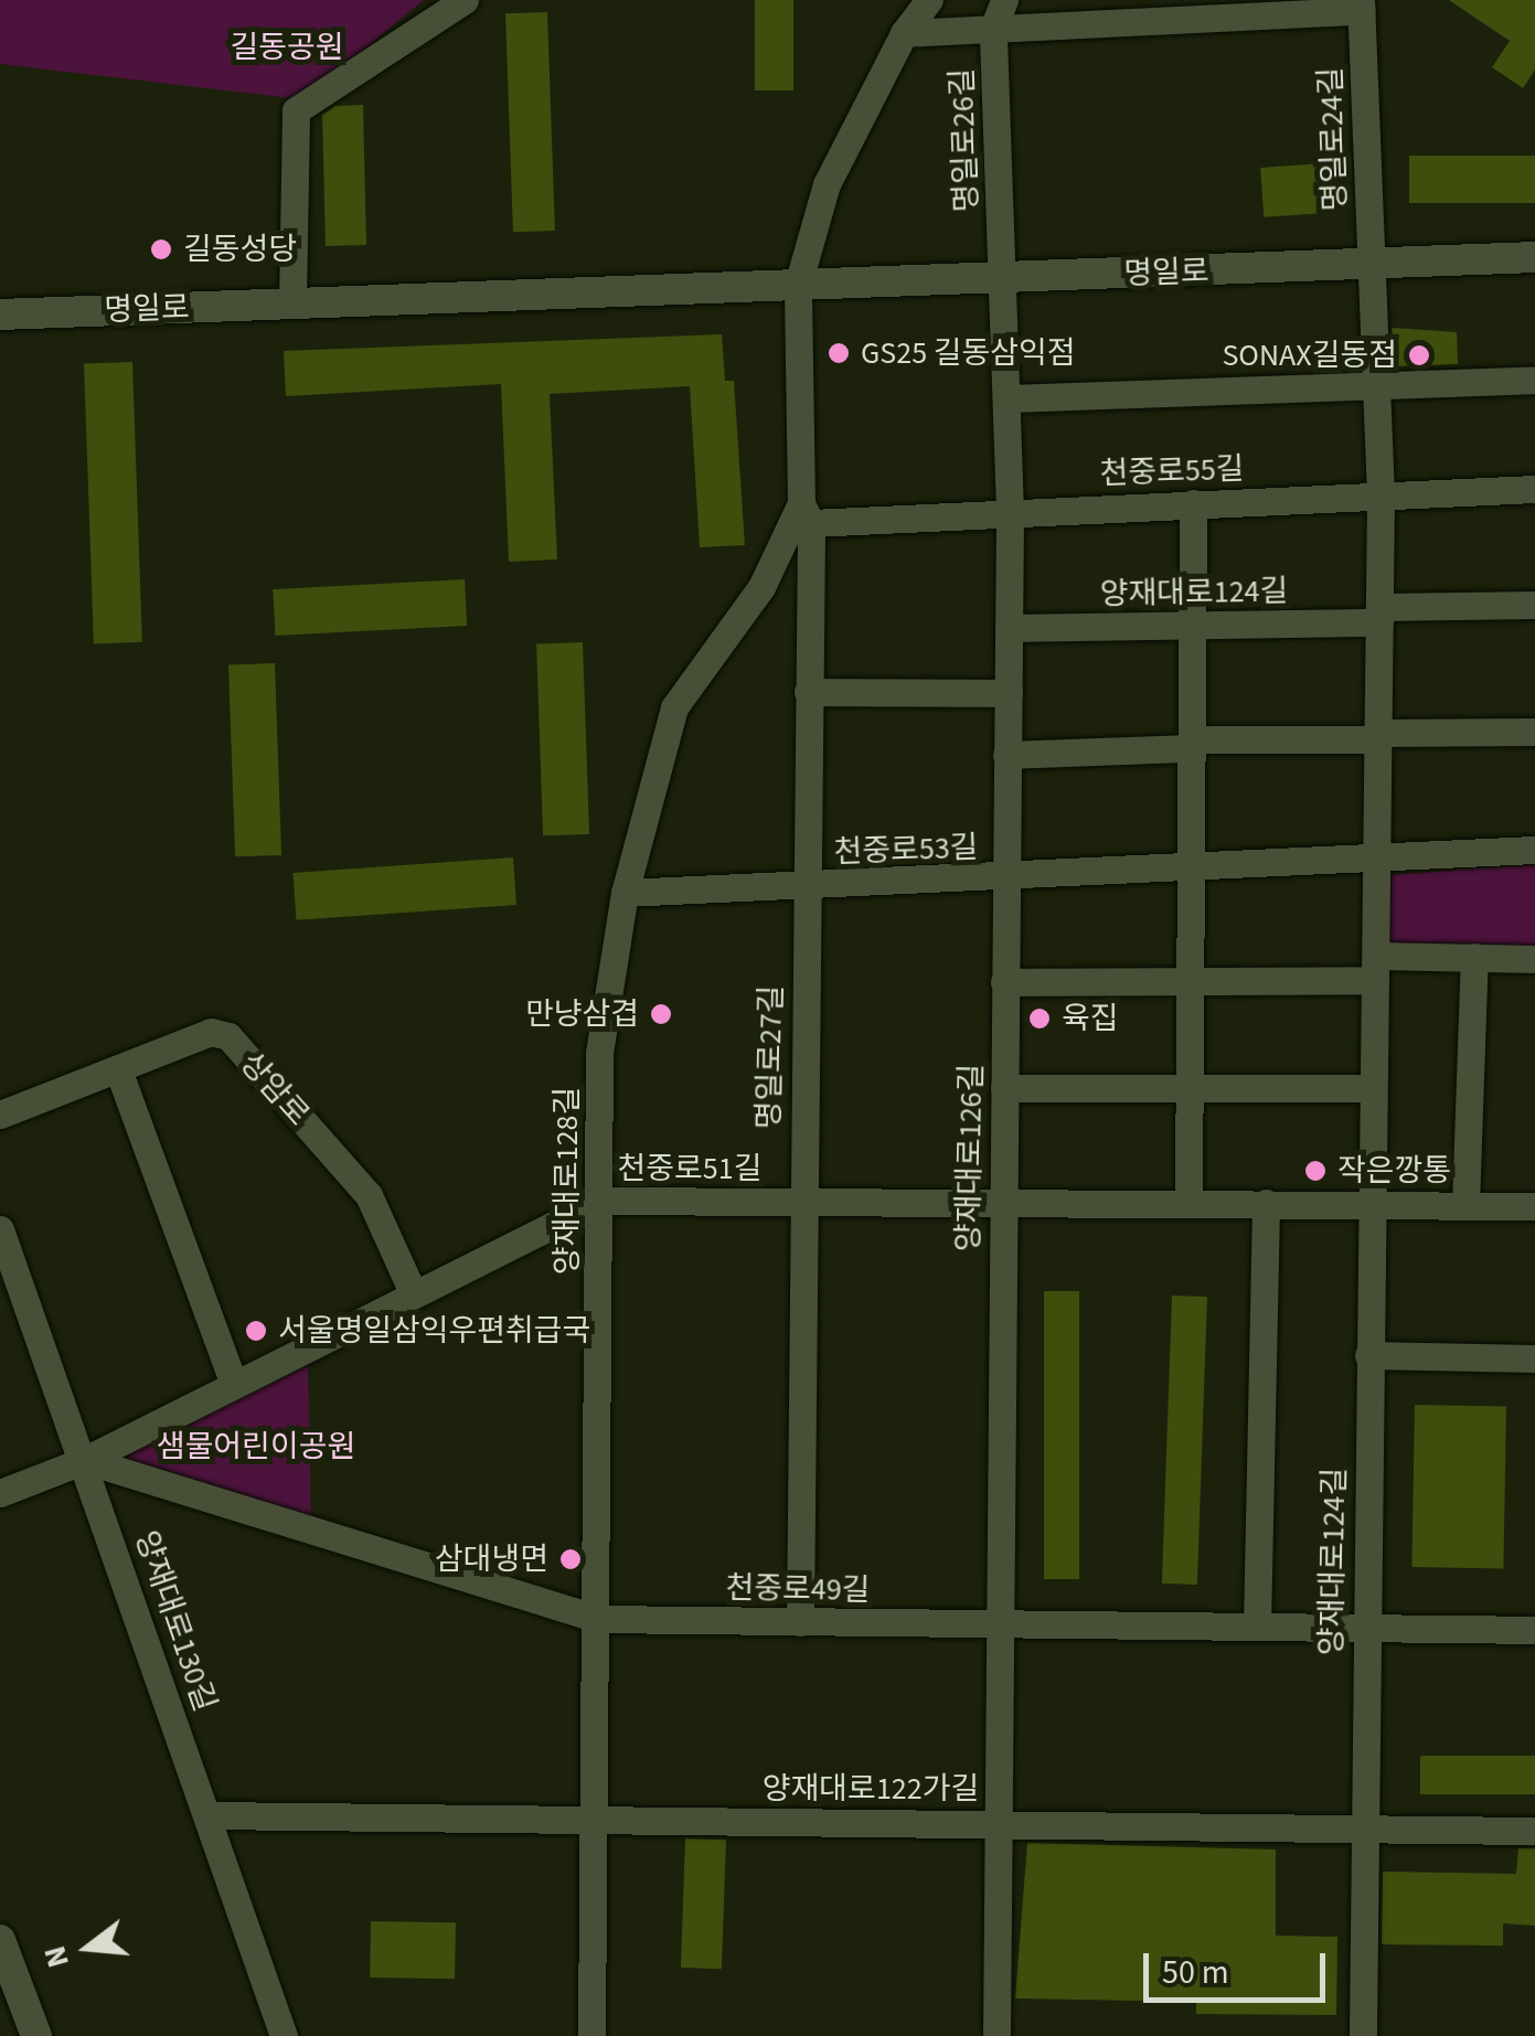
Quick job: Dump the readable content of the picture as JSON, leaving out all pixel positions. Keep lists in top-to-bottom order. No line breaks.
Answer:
{"streets":{"street":["명일로24길","명일로26길","명일로","천중로55길","양재대로124길","천중로53길","명일로27길","상암로","양재대로126길","천중로51길","양재대로128길","천중로49길","양재대로130길","양재대로122가길"]},"crossings":[["명일로24길","명일로26길"],["명일로24길","명일로"],["명일로24길","양재대로124길"],["명일로26길","명일로"],["명일로26길","양재대로126길"],["명일로","양재대로124길"],["명일로","명일로27길"],["명일로","양재대로126길"],["천중로55길","양재대로124길"],["천중로55길","명일로27길"],["천중로55길","양재대로126길"],["천중로55길","양재대로128길"],["양재대로124길","천중로53길"],["양재대로124길","양재대로126길"],["양재대로124길","천중로51길"],["양재대로124길","천중로49길"],["양재대로124길","양재대로122가길"],["천중로53길","명일로27길"],["천중로53길","양재대로126길"],["천중로53길","양재대로128길"],["명일로27길","천중로51길"],["명일로27길","양재대로128길"],["명일로27길","천중로49길"],["상암로","천중로51길"],["양재대로126길","천중로51길"],["양재대로126길","천중로49길"],["양재대로126길","양재대로122가길"],["천중로51길","양재대로128길"],["천중로51길","천중로49길"],["천중로51길","양재대로130길"],["양재대로128길","천중로49길"],["양재대로128길","양재대로122가길"],["천중로49길","양재대로130길"],["양재대로130길","양재대로122가길"]],"parks":["길동공원","샘물어린이공원"],"places":["길동성당","GS25 길동삼익점","SONAX길동점","만냥삼겹","육집","작은깡통","서울명일삼익우편취급국","삼대냉면"],"scale_bar":"50 m","north":"left"}
